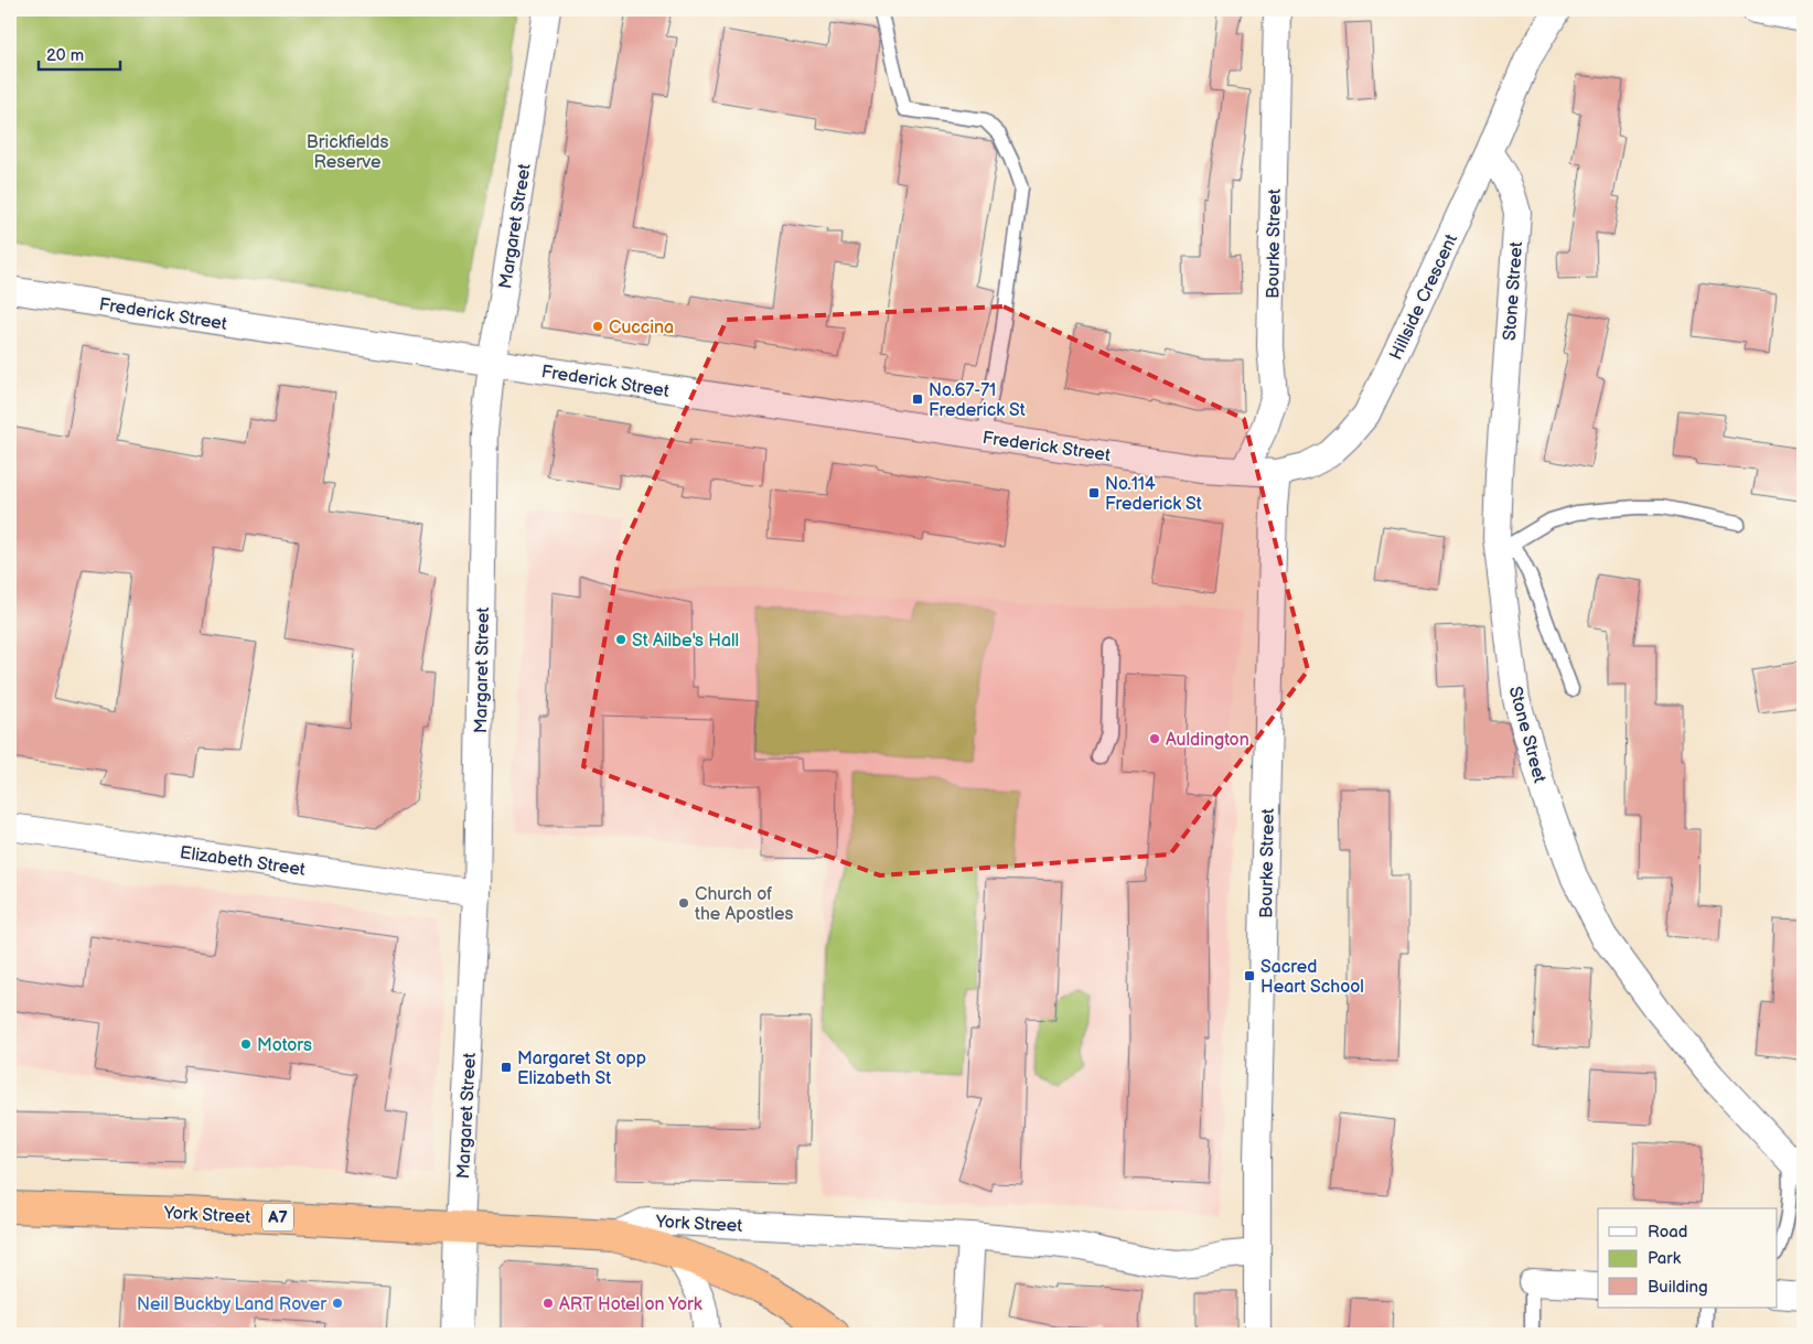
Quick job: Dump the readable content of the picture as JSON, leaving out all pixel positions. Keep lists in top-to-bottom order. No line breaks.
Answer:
{"streets":{"highway":["York Street","A7"],"street":["Margaret Street","Bourke Street","Stone Street","Hillside Crescent","Frederick Street","Elizabeth Street"]},"crossings":[["Margaret Street","Frederick Street"],["Margaret Street","Elizabeth Street"],["Margaret Street","York Street"],["Bourke Street","Hillside Crescent"],["Bourke Street","York Street"],["Stone Street","Hillside Crescent"],["Hillside Crescent","Frederick Street"],["York Street","A7"]],"parks":["Brickfields Reserve"],"places":{"other":["Cuccina","St Ailbe's Hall","Auldington","Church of the Apostles","Motors","Neil Buckby Land Rover","ART Hotel on York"],"transit":["No.67-71 Frederick St","No.114 Frederick St","Sacred Heart School","Margaret St opp Elizabeth St"]},"legend":["Road","Park","Building"],"scale_bar":"20 m"}
